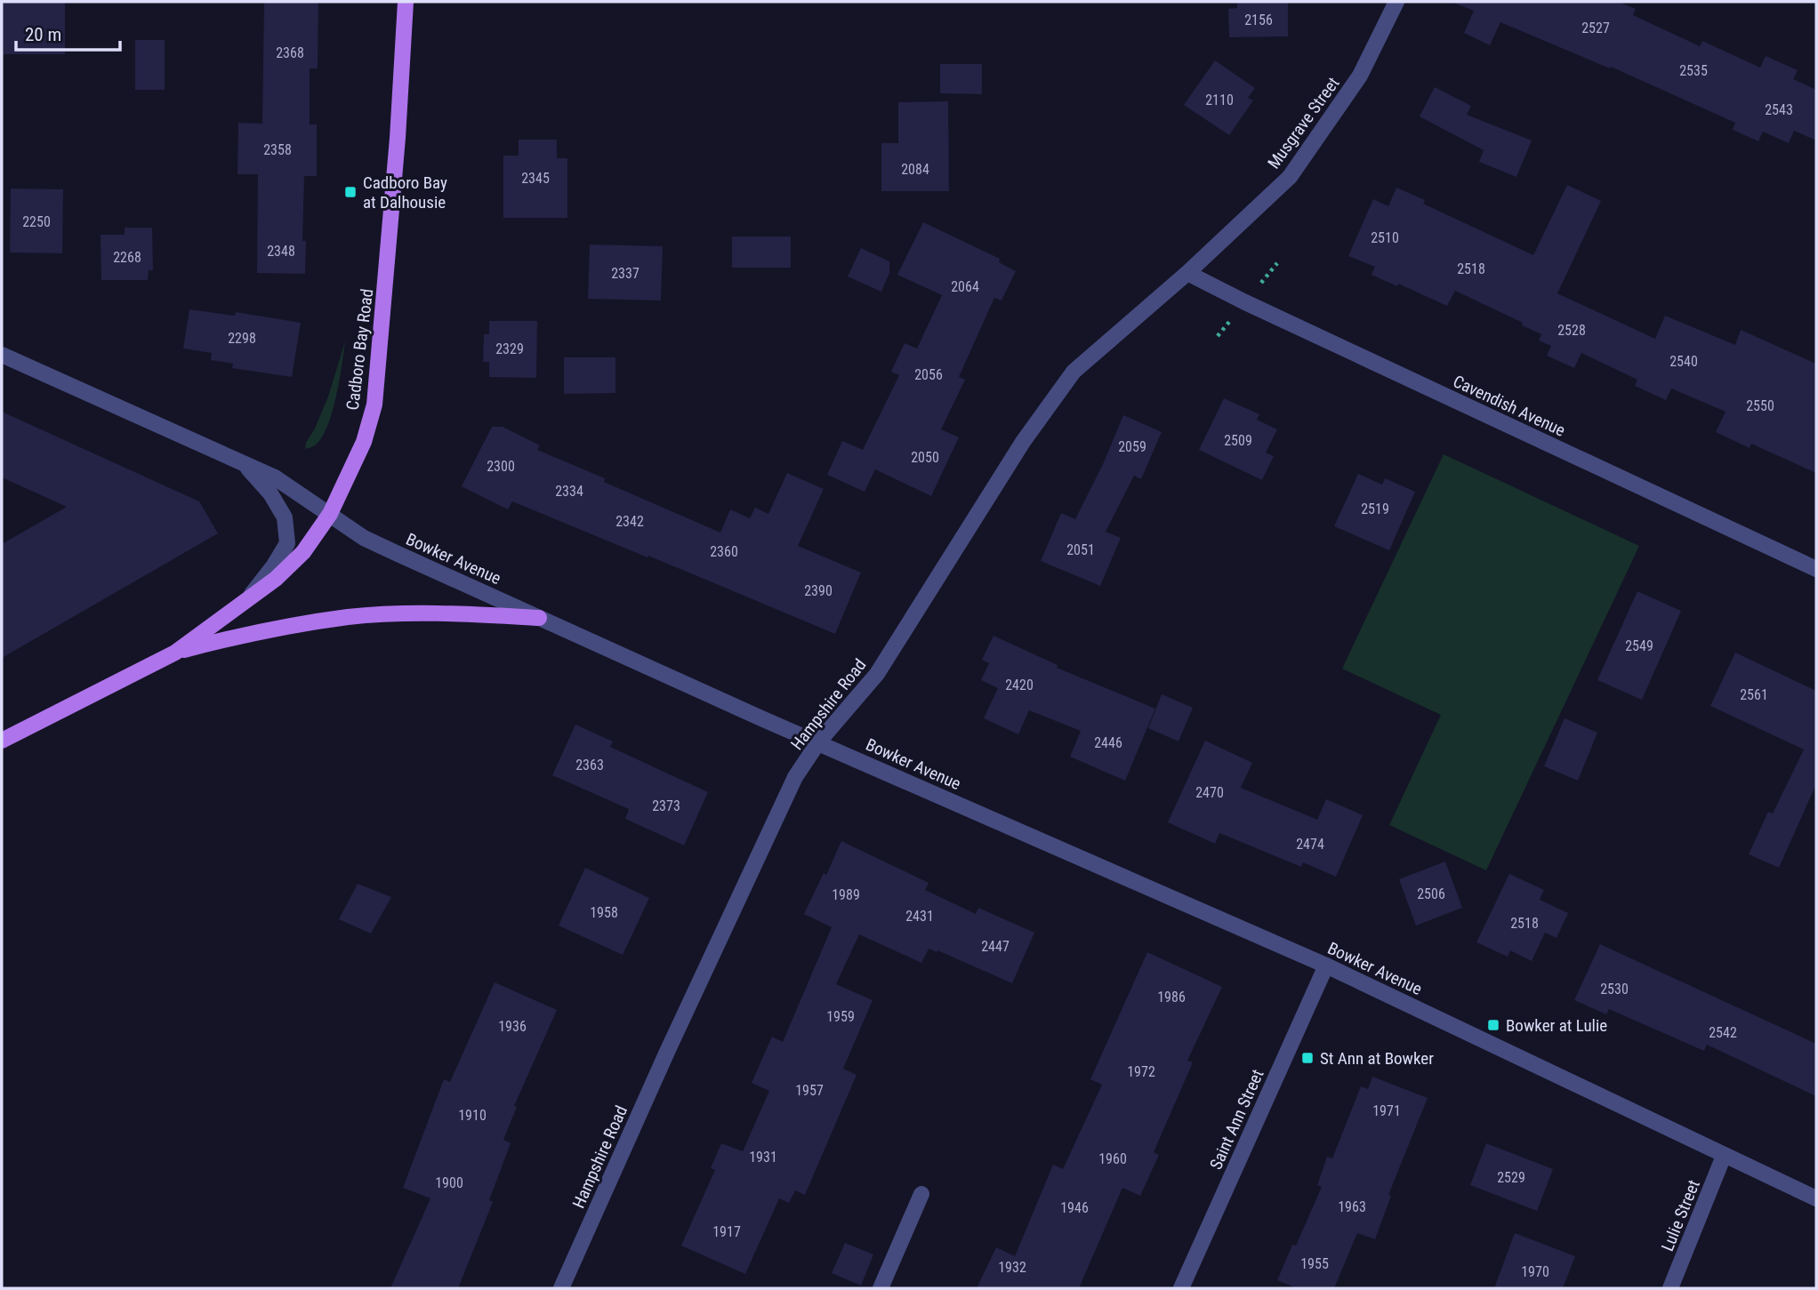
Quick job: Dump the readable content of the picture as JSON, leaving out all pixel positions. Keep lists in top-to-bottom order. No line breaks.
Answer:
{"streets":{"main road":["Cadboro Bay Road"],"street":["Musgrave Street","Cavendish Avenue","Bowker Avenue","Hampshire Road","Saint Ann Street","Lulie Street"]},"crossings":[["Musgrave Street","Cavendish Avenue"],["Musgrave Street","Hampshire Road"],["Cadboro Bay Road","Bowker Avenue"],["Cavendish Avenue","Hampshire Road"],["Bowker Avenue","Hampshire Road"],["Bowker Avenue","Saint Ann Street"],["Bowker Avenue","Lulie Street"]],"places":{"transit":["Cadboro Bay at Dalhousie","Bowker at Lulie","St Ann at Bowker"]},"house_numbers":["2156","2527","2368","2535","2110","2543","2358","2084","2345","2250","2510","2348","2268","2518","2337","2064","2528","2298","2329","2540","2056","2550","2509","2059","2050","2300","2334","2519","2342","2051","2360","2390","2549","2420","2561","2446","2363","2470","2373","2474","2506","1989","1958","2431","2518","2447","2530","1986","1959","1936","2542","1972","1957","1971","1910","1931","1960","2529","1900","1963","1946","1917","1955","1932","1970"],"scale_bar":"20 m"}
